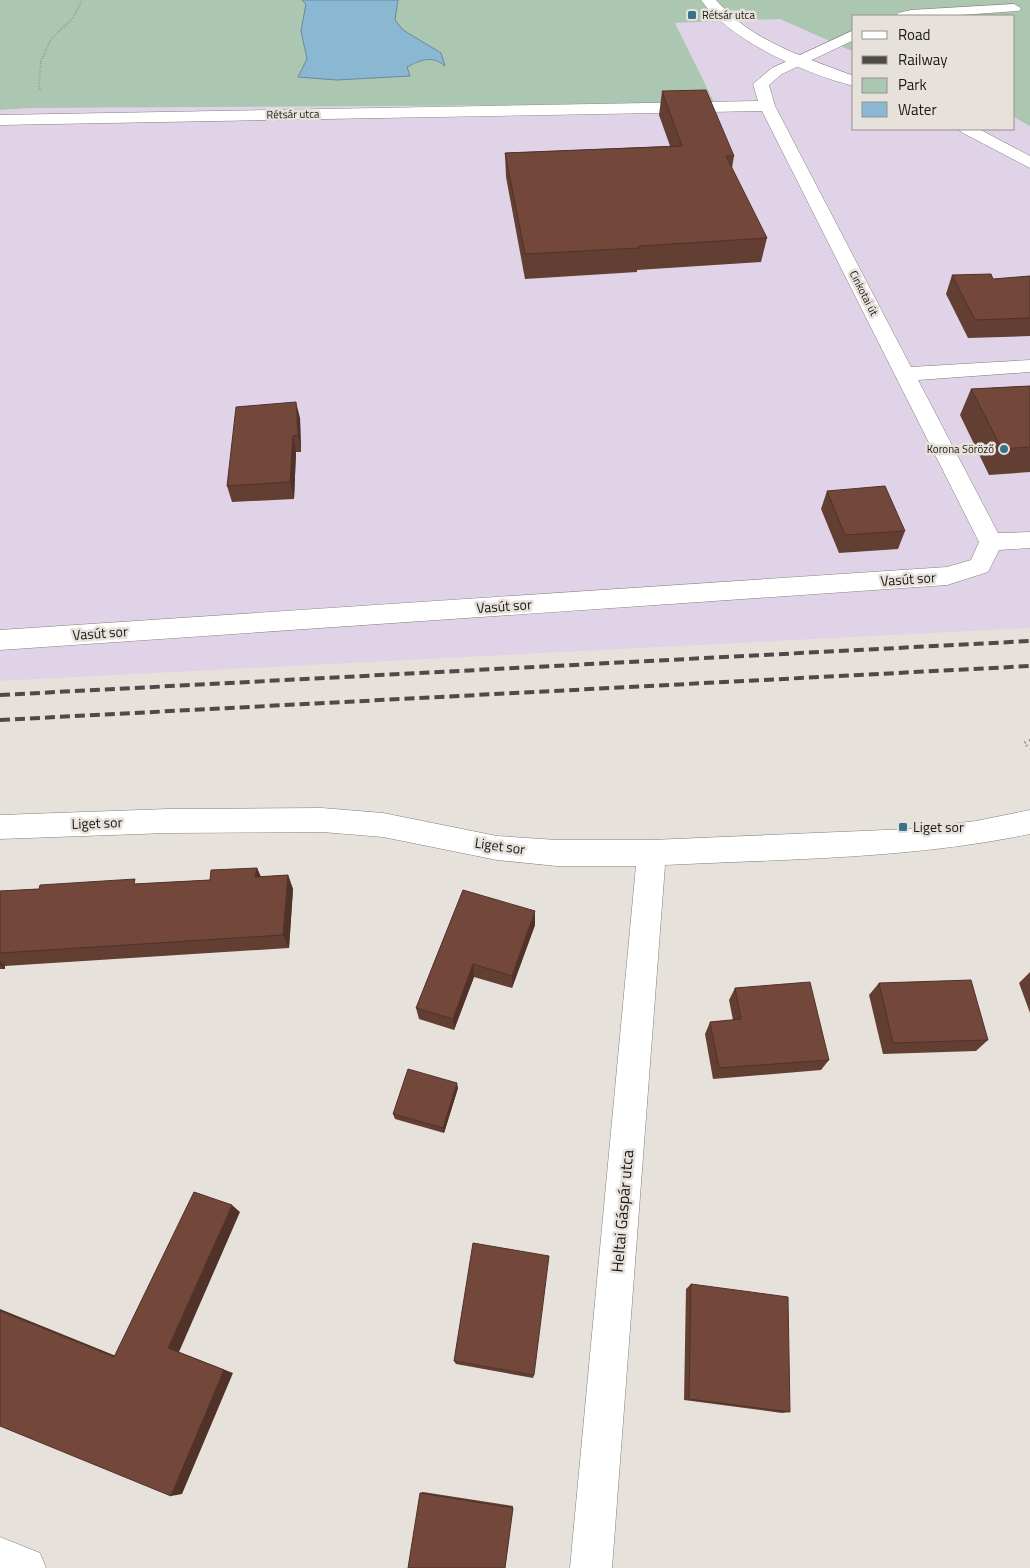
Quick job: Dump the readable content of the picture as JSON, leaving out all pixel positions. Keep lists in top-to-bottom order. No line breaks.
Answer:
{"streets":{"street":["Rétsár utca","Cinkotai út","Vasút sor","Liget sor","Heltai Gáspár utca"]},"crossings":[["Rétsár utca","Cinkotai út"],["Cinkotai út","Vasút sor"],["Liget sor","Heltai Gáspár utca"]],"places":{"transit":["Rétsár utca","Liget sor"],"other":["Korona Söröző"]},"legend":["Road","Railway","Park","Water"]}
